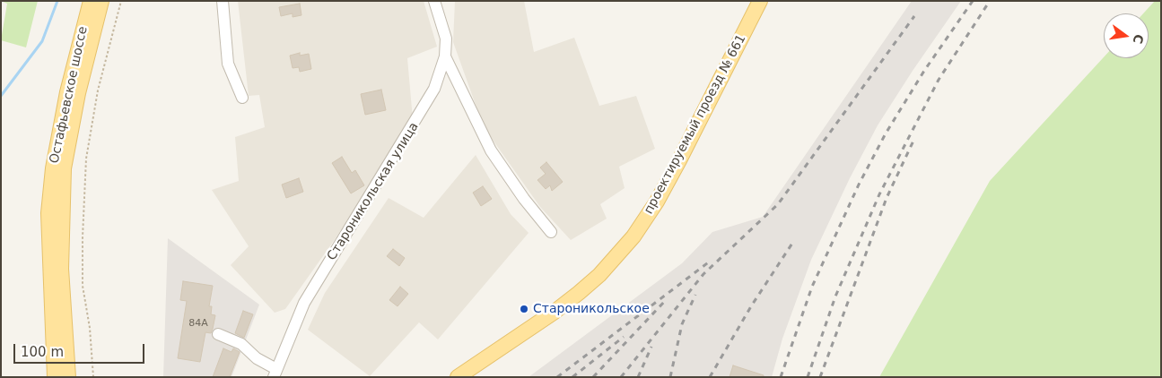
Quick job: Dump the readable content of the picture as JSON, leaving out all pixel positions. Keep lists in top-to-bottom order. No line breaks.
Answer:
{"streets":{"main road":["Остафьевское шоссе","проектируемый проезд № 661"],"street":["Староникольская улица"]},"places":["Староникольское"],"house_numbers":["84А"],"scale_bar":"100 m","north":"right"}
